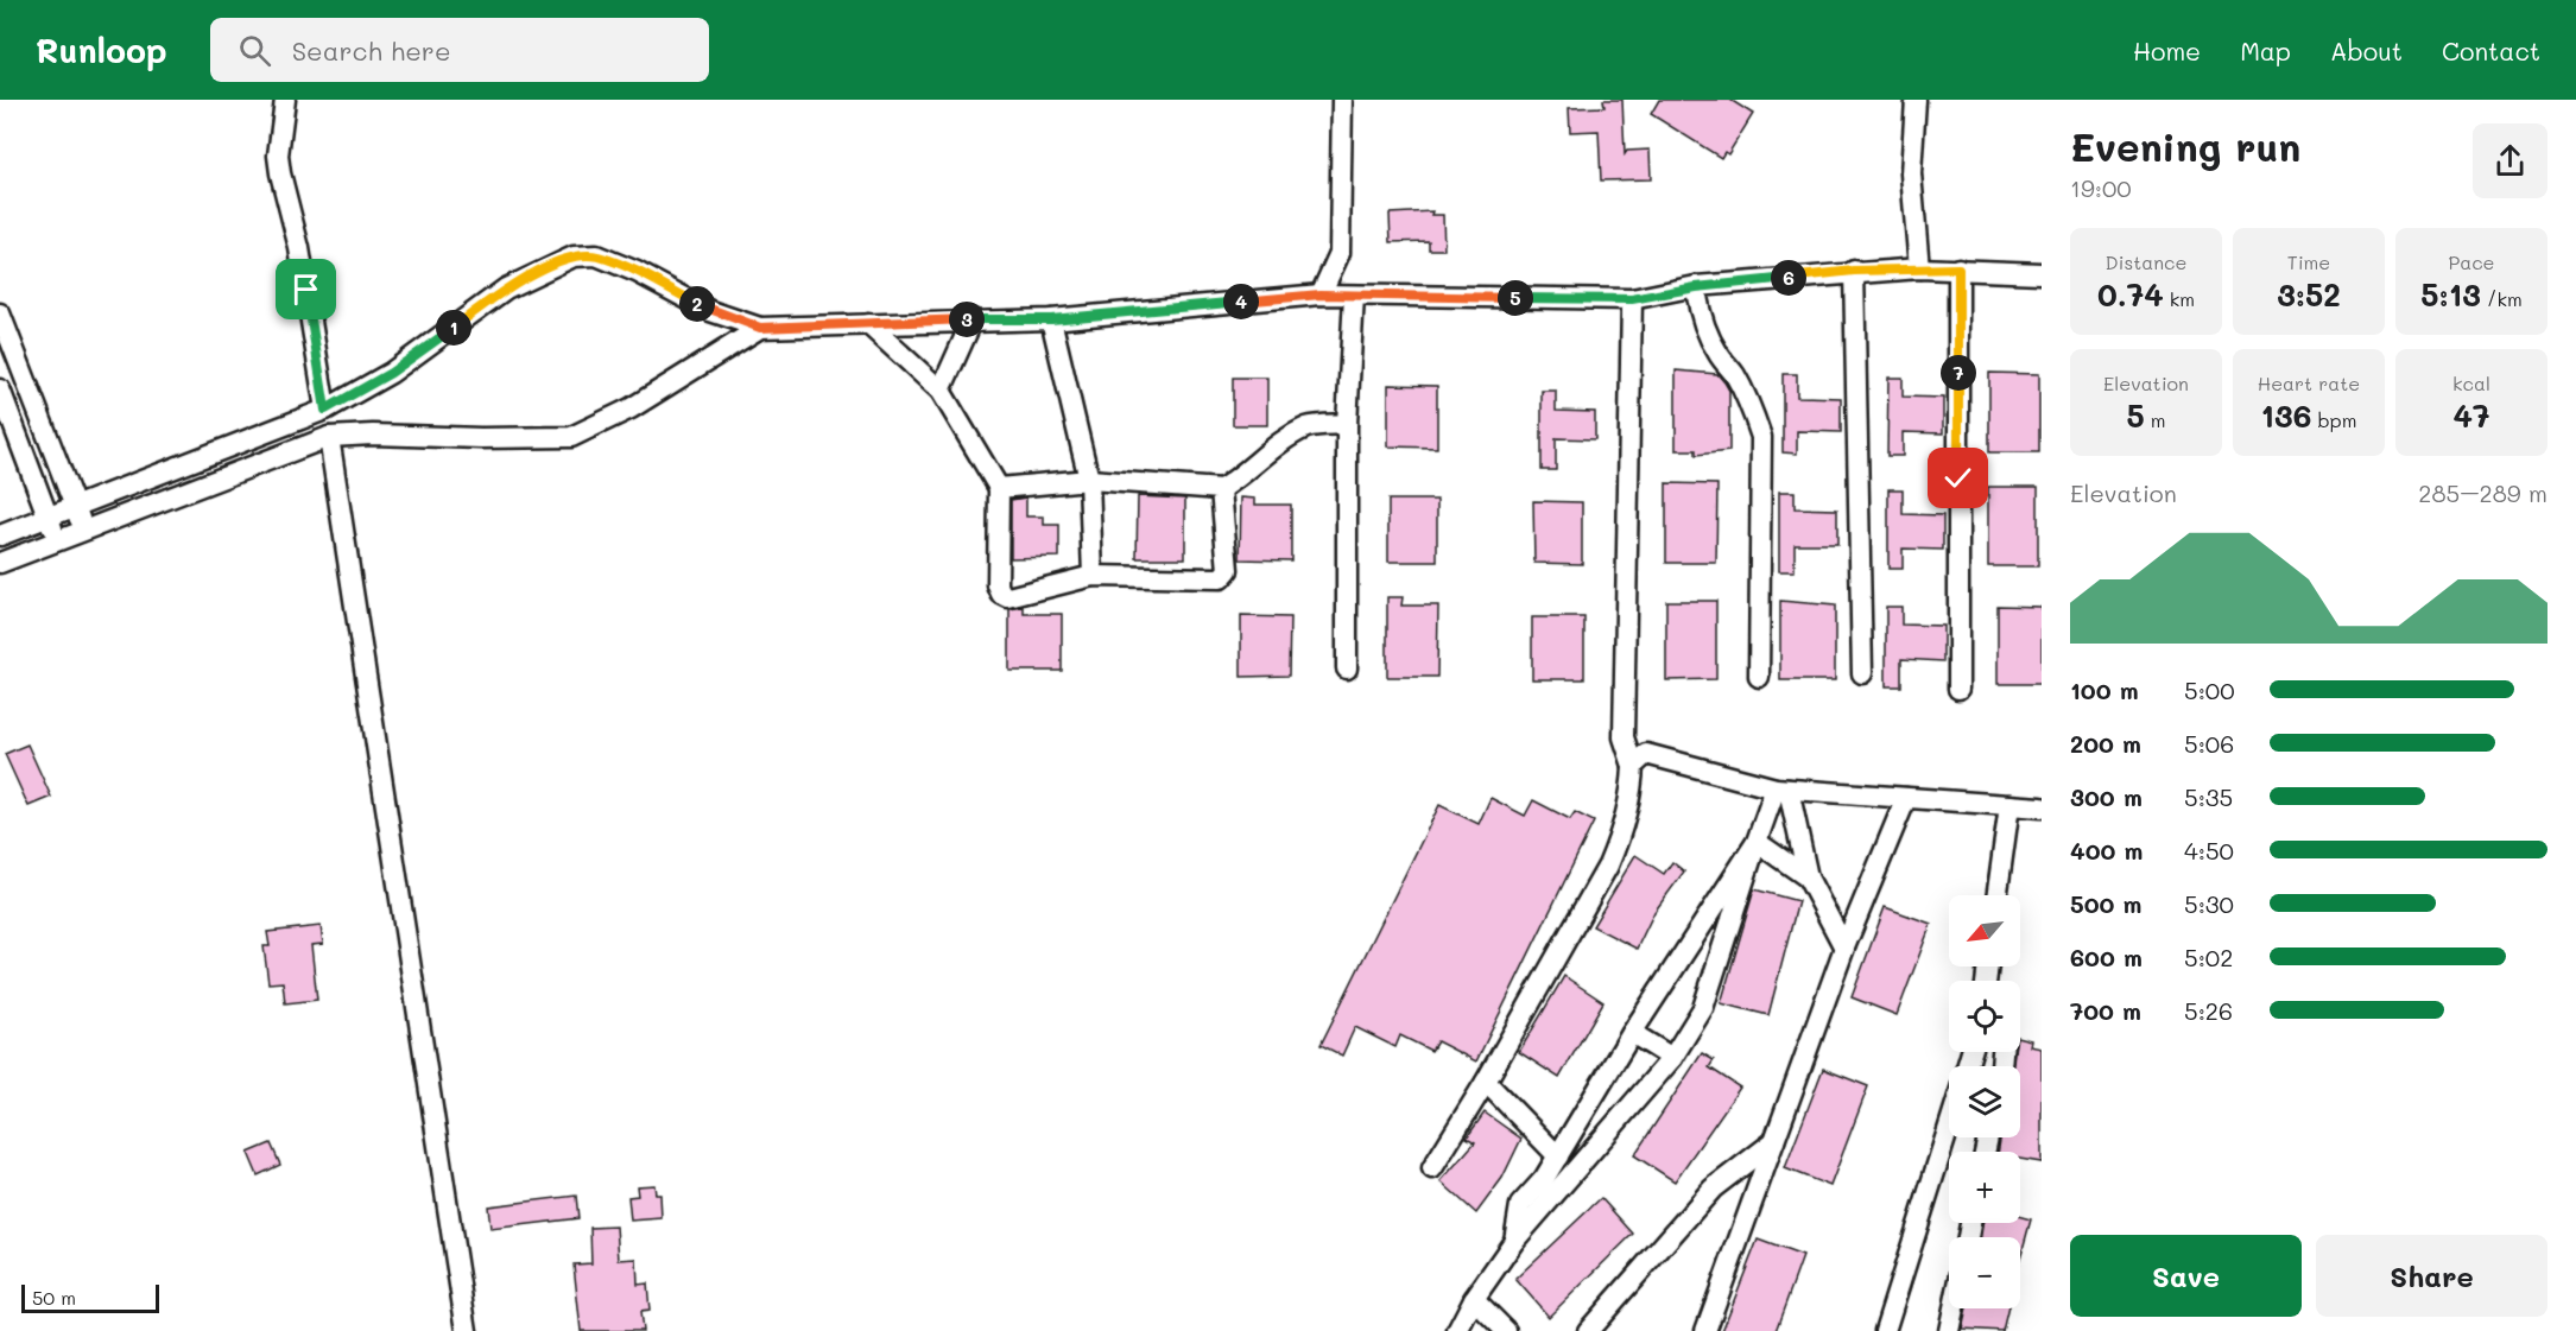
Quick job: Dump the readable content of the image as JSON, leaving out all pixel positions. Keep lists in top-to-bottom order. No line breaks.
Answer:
{"scale_bar":"50 m","north":"bottom left","page":{"header":"Runloop","search":"Search here","nav":["Home","Map","About","Contact"],"heading":["Evening run","19:00"],"stats":[["Distance","0.74 km"],["Time","3:52"],["Pace","5:13 /km"],["Elevation","5 m"],["Heart rate","136 bpm"],["kcal","47"]],"pins":["6","5","4","2","3","1","7"],"chart":["Elevation","285–289 m"],"list":[{"name":"100 m","note":"5:00"},{"name":"200 m","note":"5:06"},{"name":"300 m","note":"5:35"},{"name":"400 m","note":"4:50"},{"name":"500 m","note":"5:30"},{"name":"600 m","note":"5:02"},{"name":"700 m","note":"5:26"}],"map_buttons":["+","−"],"buttons":["Save","Share"],"scale":"50 m"}}
